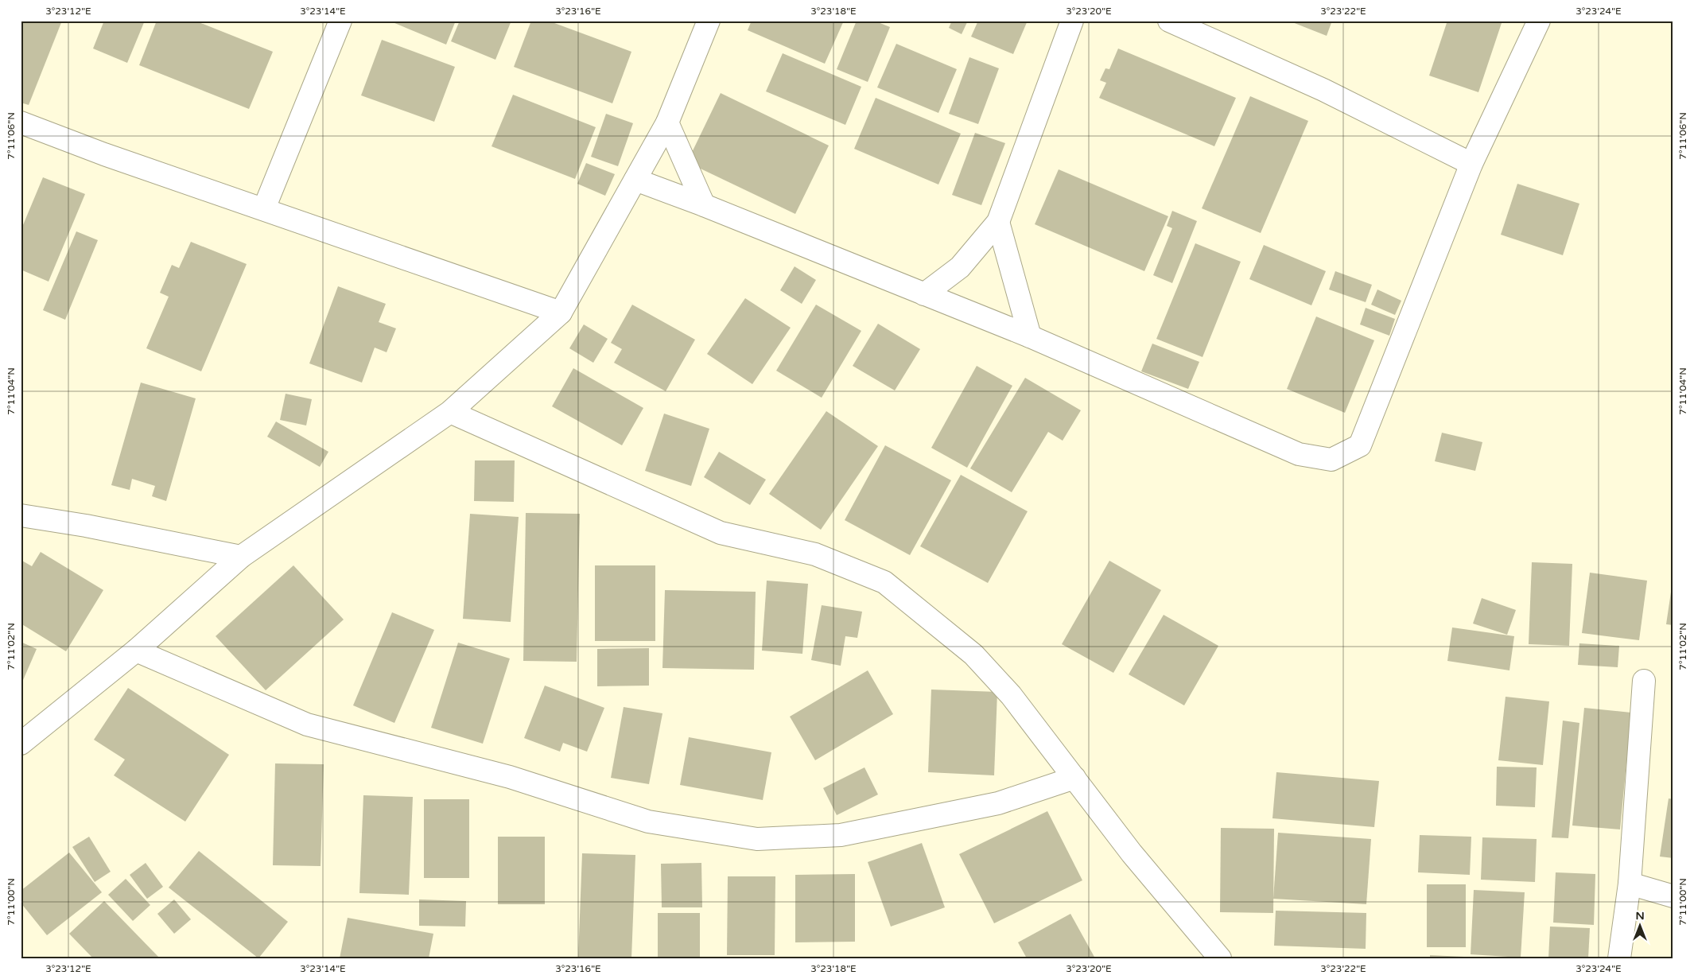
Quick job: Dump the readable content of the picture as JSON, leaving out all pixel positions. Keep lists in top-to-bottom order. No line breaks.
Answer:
{"north":"top","coordinates":["3°23'12\"E","3°23'14\"E","3°23'16\"E","3°23'18\"E","3°23'20\"E","3°23'22\"E","3°23'24\"E","7°11'06\"N","7°11'04\"N","7°11'02\"N","7°11'00\"N"]}
